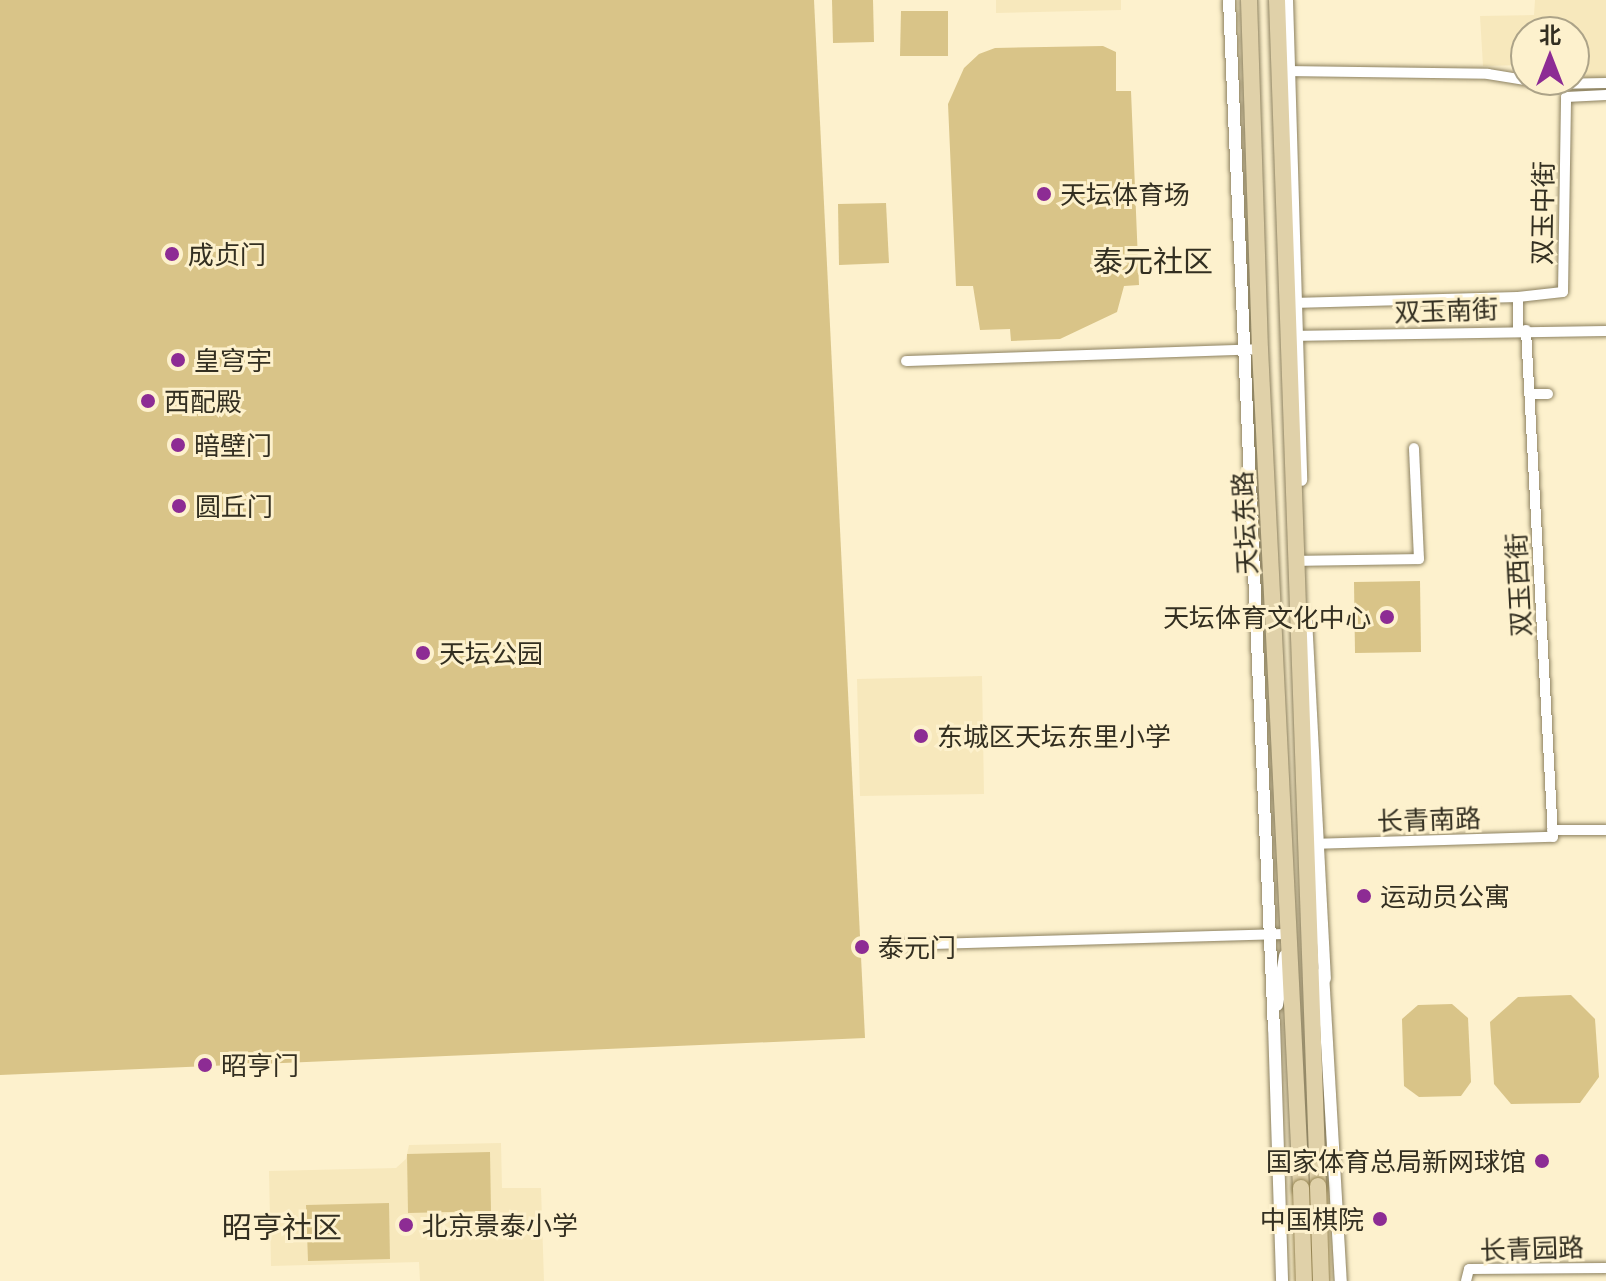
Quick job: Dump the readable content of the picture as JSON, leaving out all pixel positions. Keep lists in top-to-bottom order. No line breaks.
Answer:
{"streets":{"main road":["天坛东路"],"street":["双玉中街","双玉南街","双玉西街","长青南路","长青园路"]},"crossings":[["双玉中街","双玉南街"],["双玉中街","双玉西街"],["双玉南街","天坛东路"],["双玉南街","双玉西街"],["天坛东路","长青南路"],["双玉西街","长青南路"]],"districts":["泰元社区","昭亨社区"],"places":["天坛体育场","成贞门","皇穹宇","西配殿","暗壁门","圆丘门","天坛体育文化中心","天坛公园","东城区天坛东里小学","运动员公寓","泰元门","昭亨门","国家体育总局新网球馆","中国棋院","北京景泰小学"],"north":"top"}
